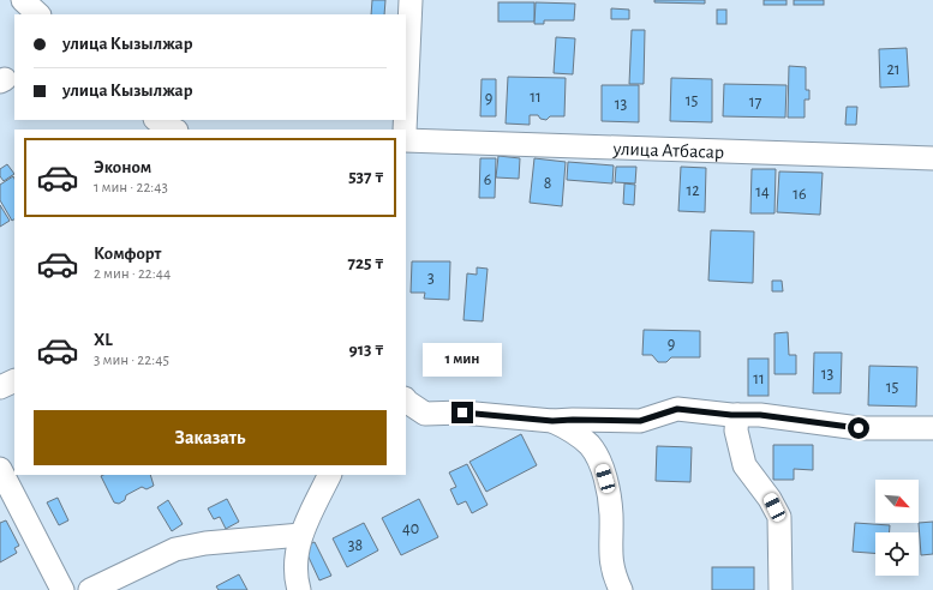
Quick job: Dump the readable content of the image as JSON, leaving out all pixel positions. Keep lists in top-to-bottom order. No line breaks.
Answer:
{"streets":{"street":["улица Атбасар"]},"house_numbers":["21","11","9","15","17","13","6","8","12","14","16","3","9","13","11","15","40","38"],"north":"bottom right","page":{"banner":["улица Кызылжар","улица Кызылжар"],"list":[{"name":"Эконом","note":"1 мин · 22:43","value":"537 ₸"},{"name":"Комфорт","note":"2 мин · 22:44","value":"725 ₸"},{"name":"XL","note":"3 мин · 22:45","value":"913 ₸"}],"bubble":"1 мин","buttons":"Заказать"}}
